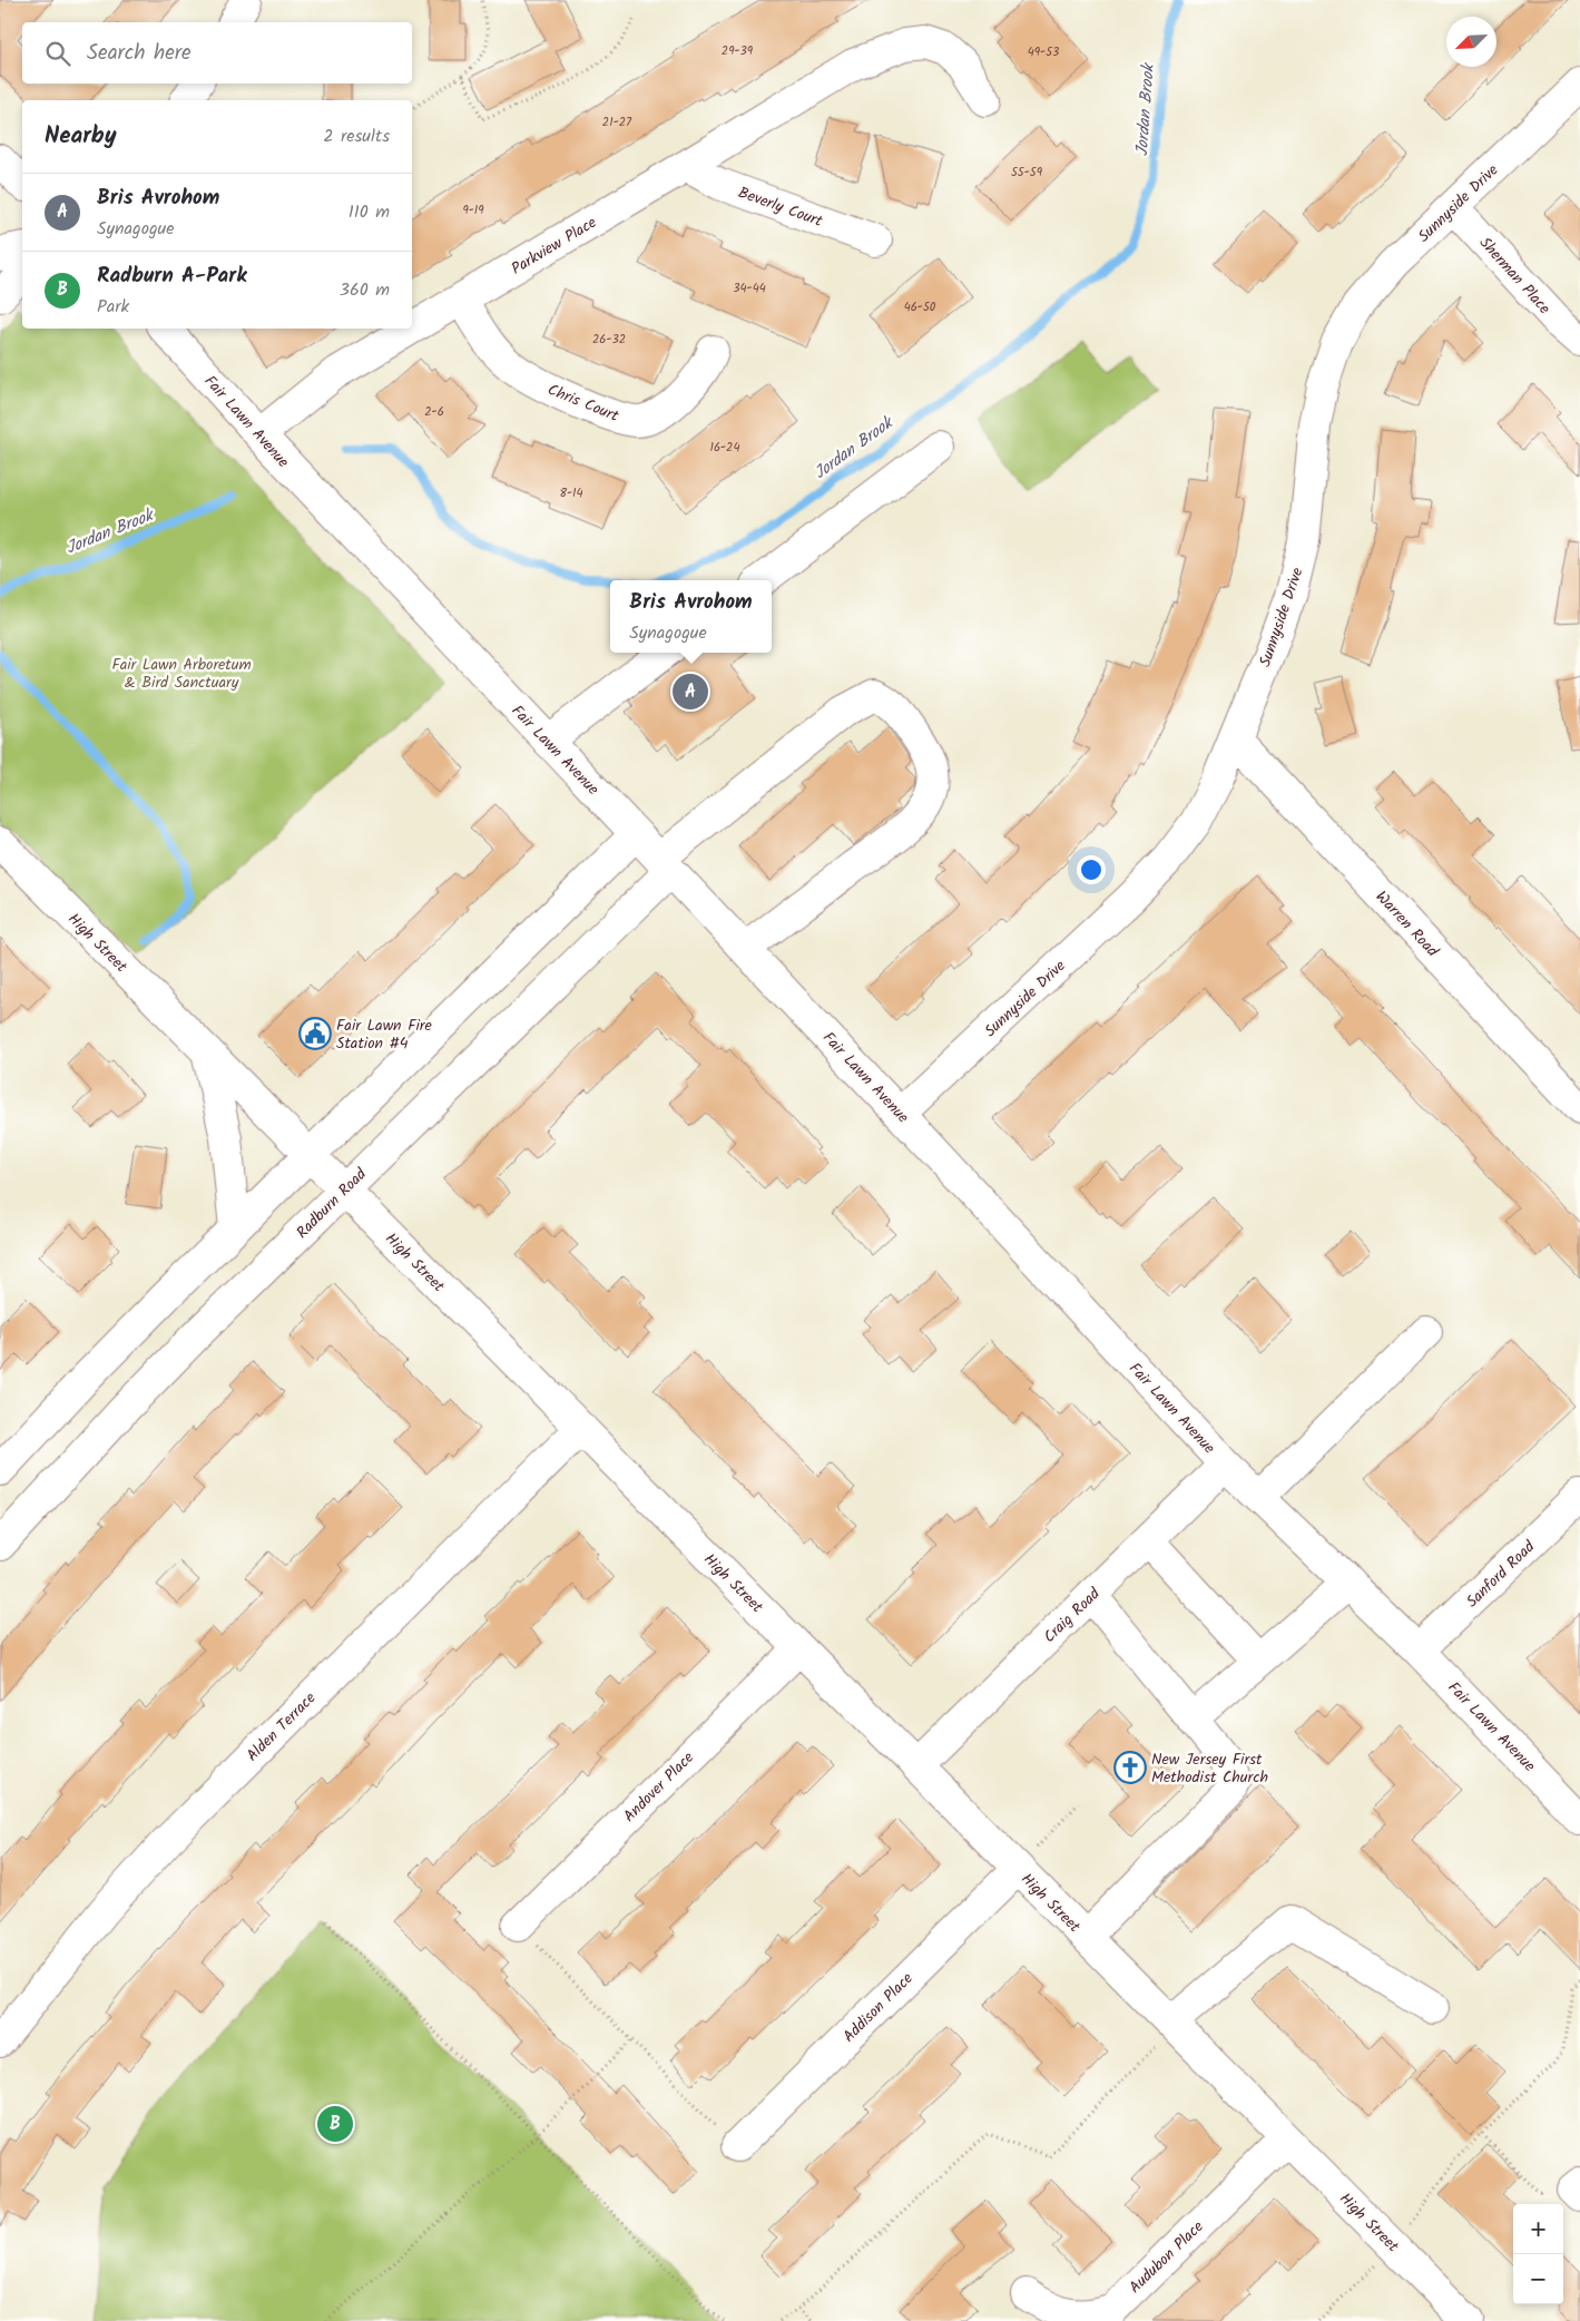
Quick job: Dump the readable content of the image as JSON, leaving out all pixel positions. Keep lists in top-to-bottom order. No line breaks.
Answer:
{"streets":{"street":["Sunnyside Drive","Beverly Court","Parkview Place","Sherman Place","Chris Court","Fair Lawn Avenue","Warren Road","High Street","Radburn Road","Sanford Road","Craig Road","Alden Terrace","Andover Place","Addison Place","Audubon Place"]},"crossings":[["Sunnyside Drive","Sherman Place"],["Sunnyside Drive","Fair Lawn Avenue"],["Sunnyside Drive","Warren Road"],["Beverly Court","Parkview Place"],["Parkview Place","Chris Court"],["Parkview Place","Fair Lawn Avenue"],["Fair Lawn Avenue","Radburn Road"],["Fair Lawn Avenue","Sanford Road"],["Fair Lawn Avenue","Craig Road"],["High Street","Radburn Road"],["High Street","Craig Road"],["High Street","Alden Terrace"],["High Street","Andover Place"],["High Street","Addison Place"],["High Street","Audubon Place"]],"water":["Jordan Brook"],"parks":["Fair Lawn Arboretum & Bird Sanctuary"],"places":{"public building":["Fair Lawn Fire Station #4"],"church":["New Jersey First Methodist Church"]},"house_numbers":["29-39","49-53","21-27","55-59","9-19","34-44","46-50","26-32","2-6","16-24","8-14"],"north":"bottom left","page":{"search":"Search here","heading":["Nearby","2 results"],"list":[{"mark":"A","name":"Bris Avrohom","note":"Synagogue","value":"110 m"},{"mark":"B","name":"Radburn A-Park","note":"Park","value":"360 m"}],"popup":["Bris Avrohom","Synagogue"],"pins":["A","B"],"map_buttons":["+","−"]}}
